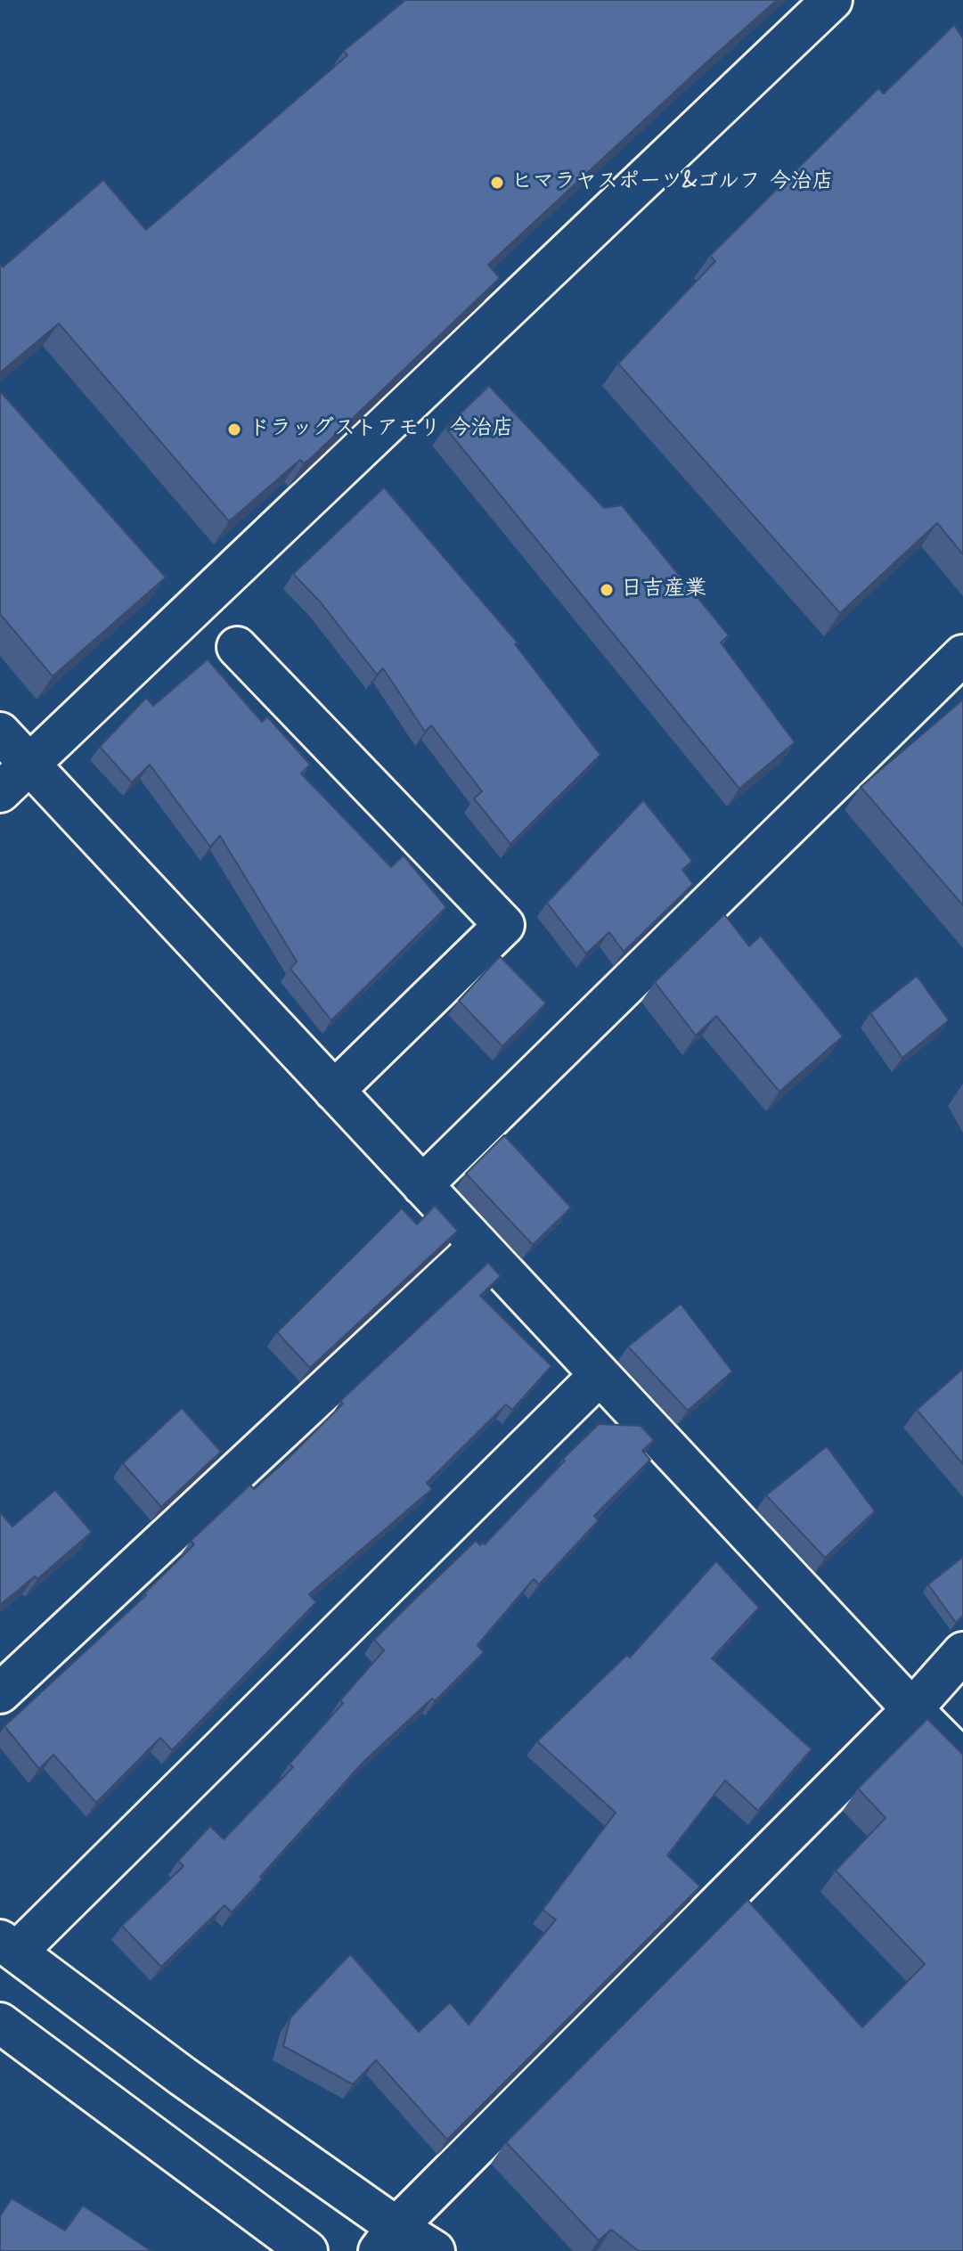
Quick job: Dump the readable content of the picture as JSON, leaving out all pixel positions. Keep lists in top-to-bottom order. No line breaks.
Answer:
{"places":["ヒマラヤスポーツ&ゴルフ 今治店","ドラッグストアモリ 今治店","日吉産業"]}
